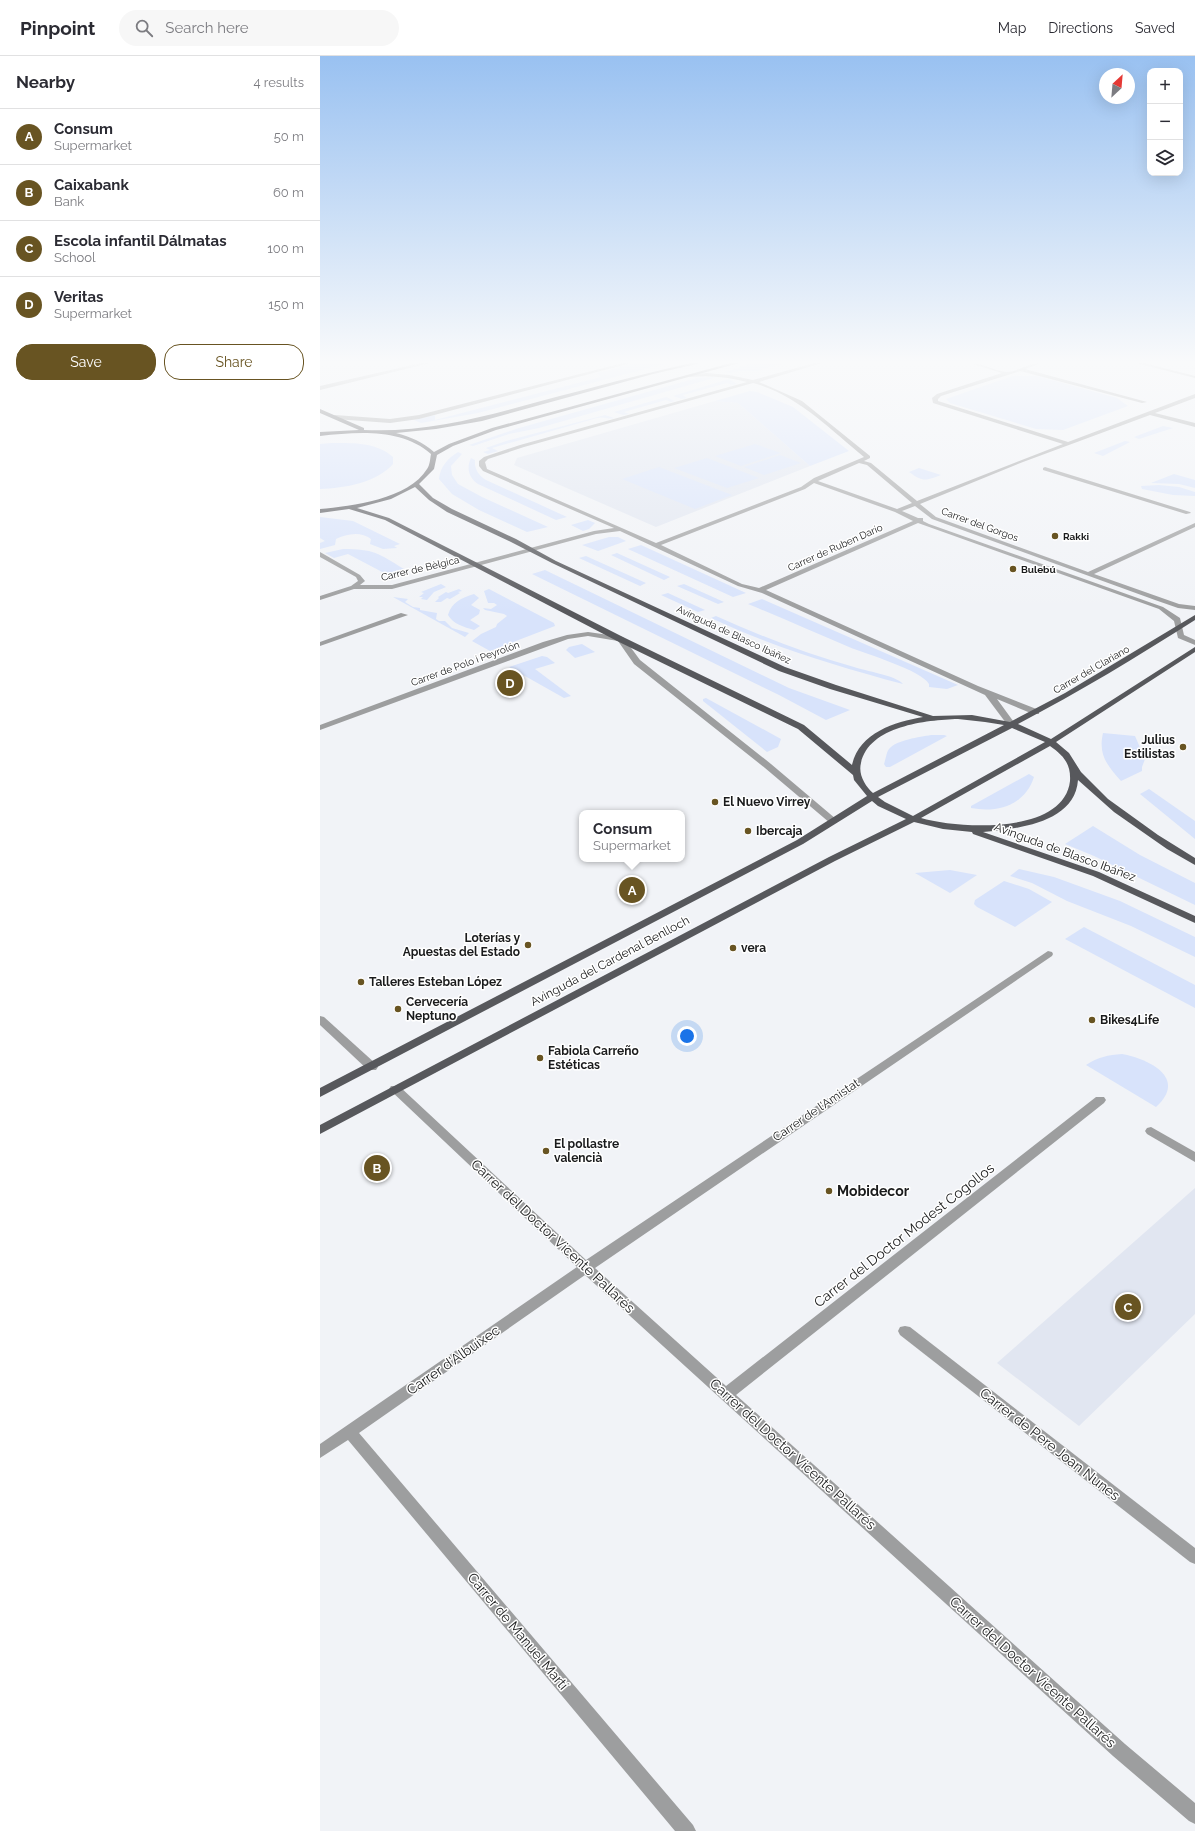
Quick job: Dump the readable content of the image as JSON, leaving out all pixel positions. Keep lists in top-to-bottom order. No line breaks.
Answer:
{"streets":{"main road":["Avinguda de Blasco Ibáñez","Carrer del Clariano","Avinguda del Cardenal Benlloch"],"street":["Carrer del Gorgos","Carrer de Ruben Darío","Carrer de Bèlgica","Carrer de Polo i Peyrolón","Carrer de l'Amistat","Carrer del Doctor Modest Cogollos","Carrer del Doctor Vicente Pallarés","Carrer d'Albuixec","Carrer de Pere Joan Nunes","Carrer de Manuel Martí"]},"crossings":[["Carrer del Gorgos","Carrer de Ruben Darío"],["Carrer del Gorgos","Carrer del Clariano"],["Carrer de Bèlgica","Avinguda de Blasco Ibáñez"],["Avinguda de Blasco Ibáñez","Carrer de Polo i Peyrolón"],["Avinguda de Blasco Ibáñez","Carrer del Clariano"],["Avinguda de Blasco Ibáñez","Avinguda del Cardenal Benlloch"],["Carrer del Clariano","Avinguda del Cardenal Benlloch"],["Avinguda del Cardenal Benlloch","Carrer del Doctor Vicente Pallarés"],["Carrer de l'Amistat","Carrer del Doctor Vicente Pallarés"],["Carrer de l'Amistat","Carrer d'Albuixec"],["Carrer del Doctor Modest Cogollos","Carrer del Doctor Vicente Pallarés"],["Carrer del Doctor Vicente Pallarés","Carrer d'Albuixec"],["Carrer d'Albuixec","Carrer de Manuel Martí"]],"places":["Rakki","Bulebú","Julius Estilistas","El Nuevo Virrey","Ibercaja","Loterías y Apuestas del Estado","vera","Talleres Esteban López","Cervecería Neptuno","Bikes4Life","Fabiola Carreño Estéticas","El pollastre valencià","Mobidecor"],"north":"top right","page":{"header":"Pinpoint","search":"Search here","nav":["Map","Directions","Saved"],"heading":["Nearby","4 results"],"map_buttons":["+","−"],"list":[{"mark":"A","name":"Consum","note":"Supermarket","value":"50 m"},{"mark":"B","name":"Caixabank","note":"Bank","value":"60 m"},{"mark":"C","name":"Escola infantil Dálmatas","note":"School","value":"100 m"},{"mark":"D","name":"Veritas","note":"Supermarket","value":"150 m"}],"buttons":["Save","Share"],"pins":["D","A","B","C"],"popup":["Consum","Supermarket"]}}
